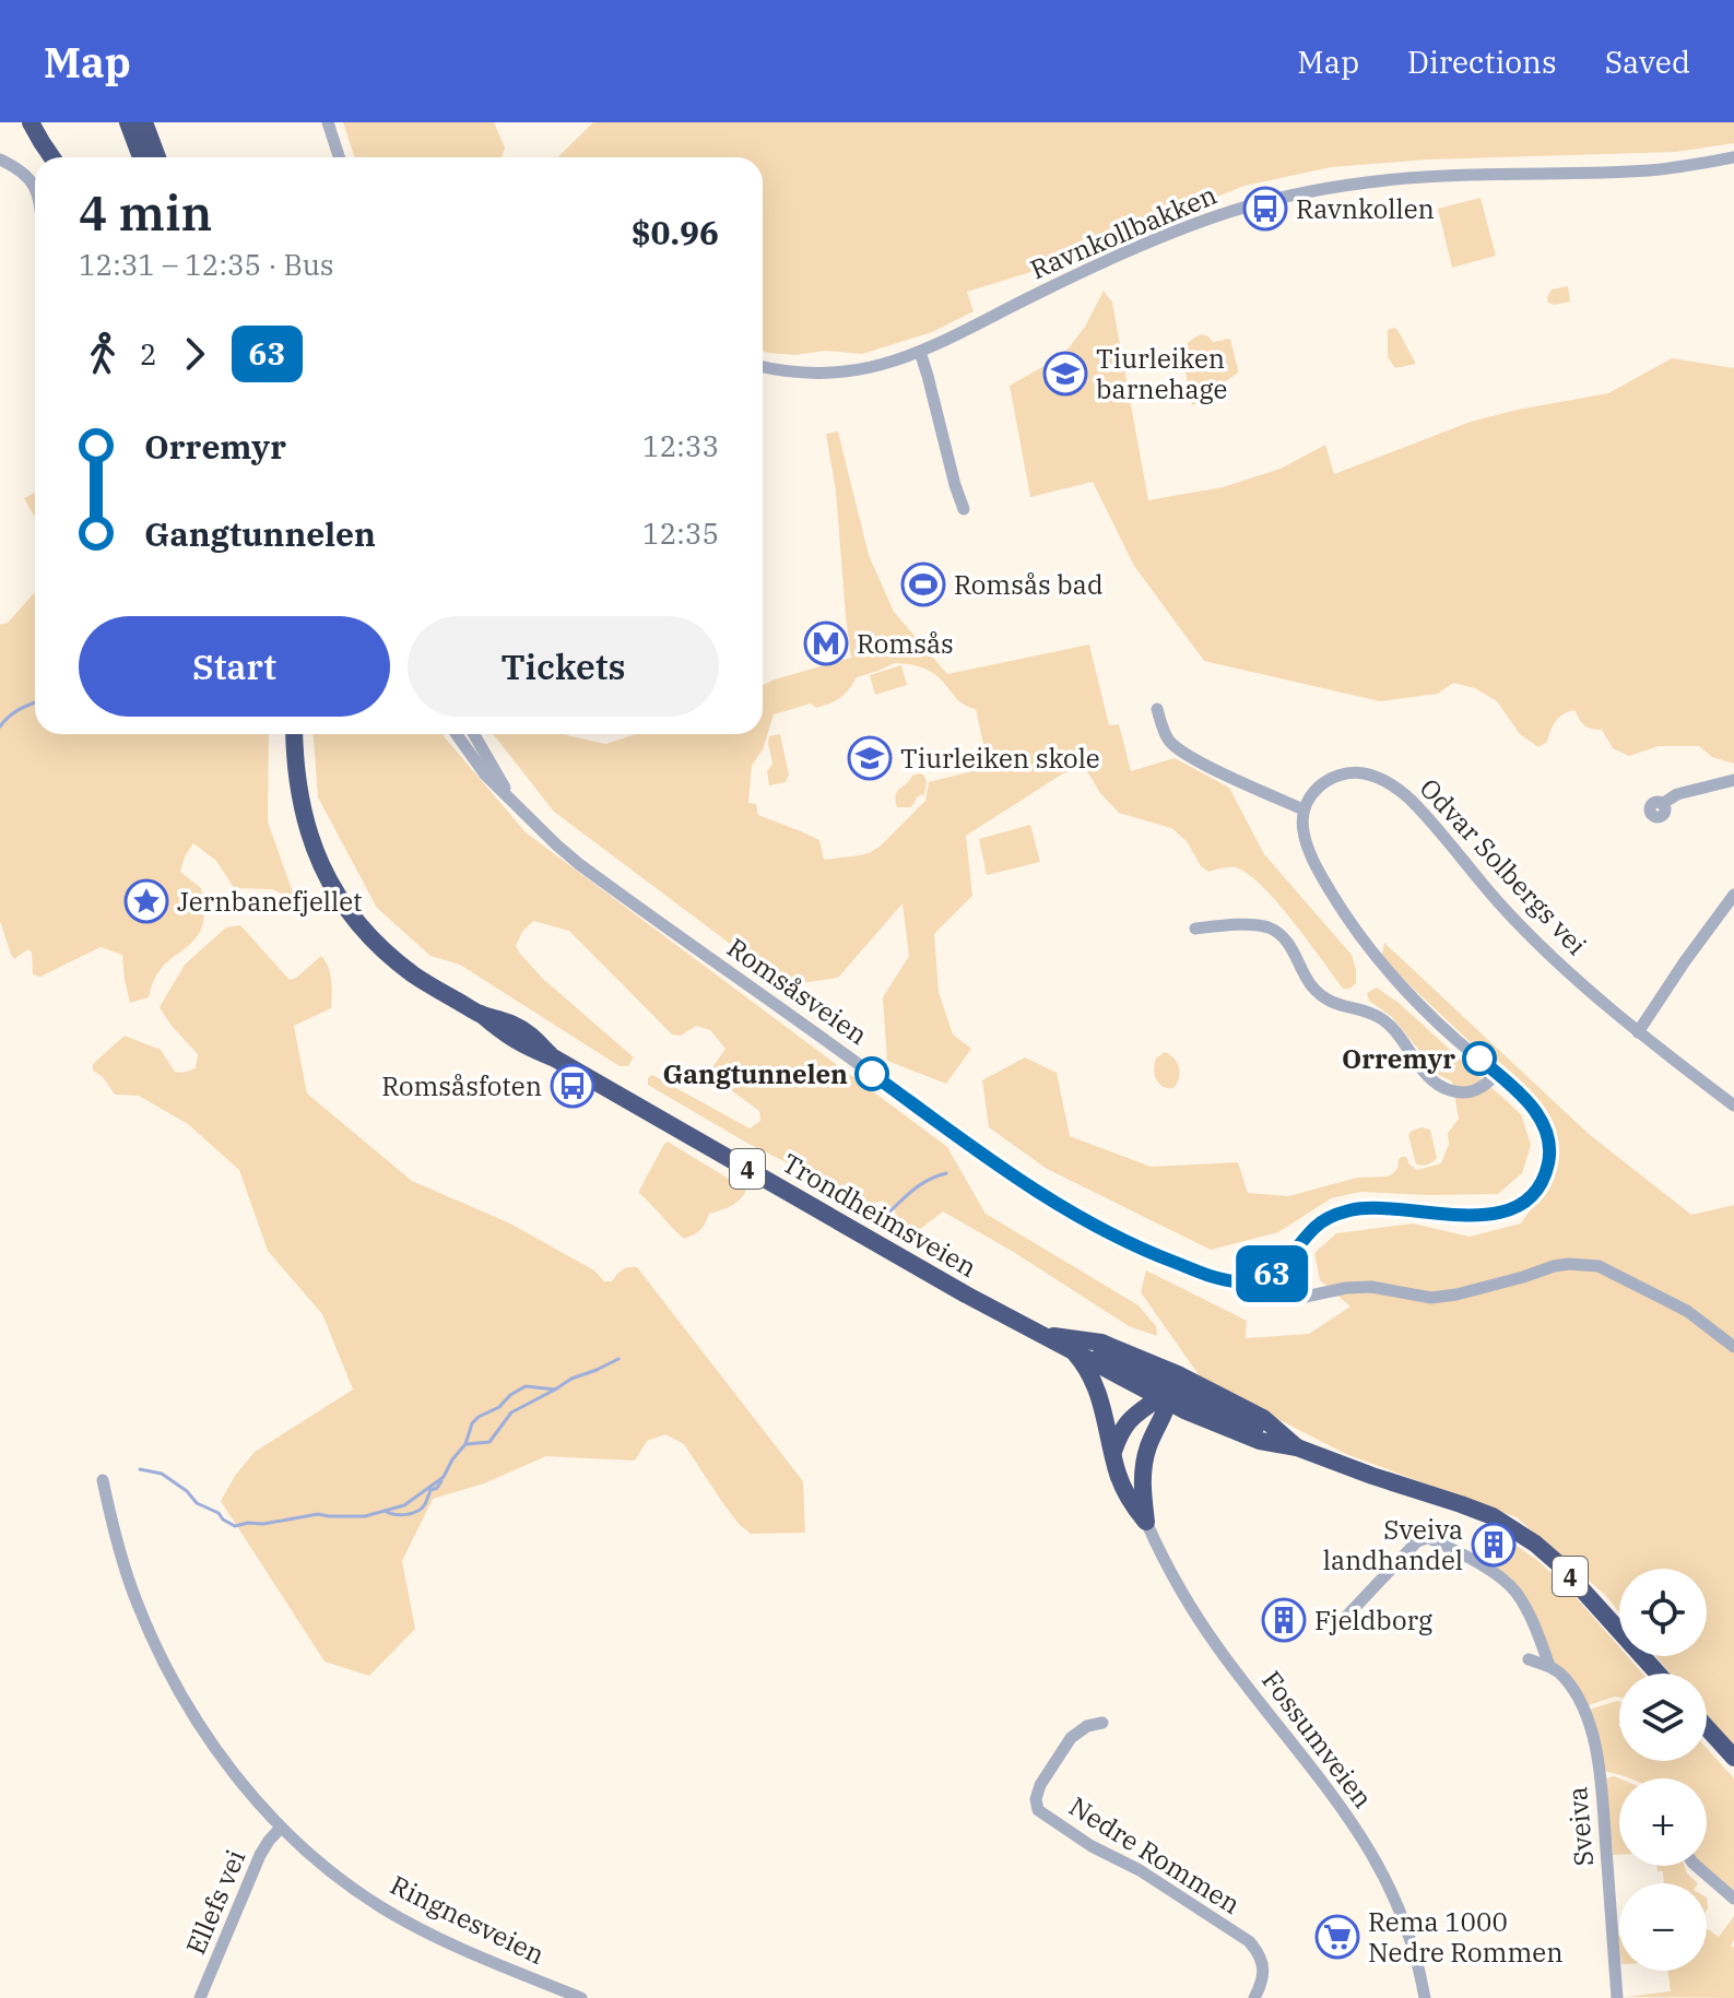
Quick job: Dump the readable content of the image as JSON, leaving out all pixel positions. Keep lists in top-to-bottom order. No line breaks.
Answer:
{"streets":{"highway":["4","Trondheimsveien"],"street":["Ravnkollbakken","Odvar Solbergs vei","Romsåsveien","Fossumveien","Sveiva","Nedre Rommen","Ellefs vei","Ringnesveien"]},"crossings":[["Ellefs vei","Ringnesveien"]],"places":{"bus stop":["Ravnkollen","Romsåsfoten"],"school or university":["Tiurleiken barnehage","Tiurleiken skole"],"sports":["Romsås bad"],"metro station":["Romsås"],"place":["Jernbanefjellet"],"other":["Orremyr","Gangtunnelen"],"building":["Sveiva landhandel","Fjeldborg"],"supermarket":["Rema 1000 Nedre Rommen"]},"lines":["bus line 63"],"page":{"header":"Map","nav":["Map","Directions","Saved"],"on_map":"63","heading":["4 min","12:31 – 12:35 · Bus","$0.96"],"legs":["2","63"],"list":[{"name":"Orremyr","value":"12:33"},{"name":"Gangtunnelen","value":"12:35"}],"buttons":["Start","Tickets"],"map_buttons":["+","−"]}}
